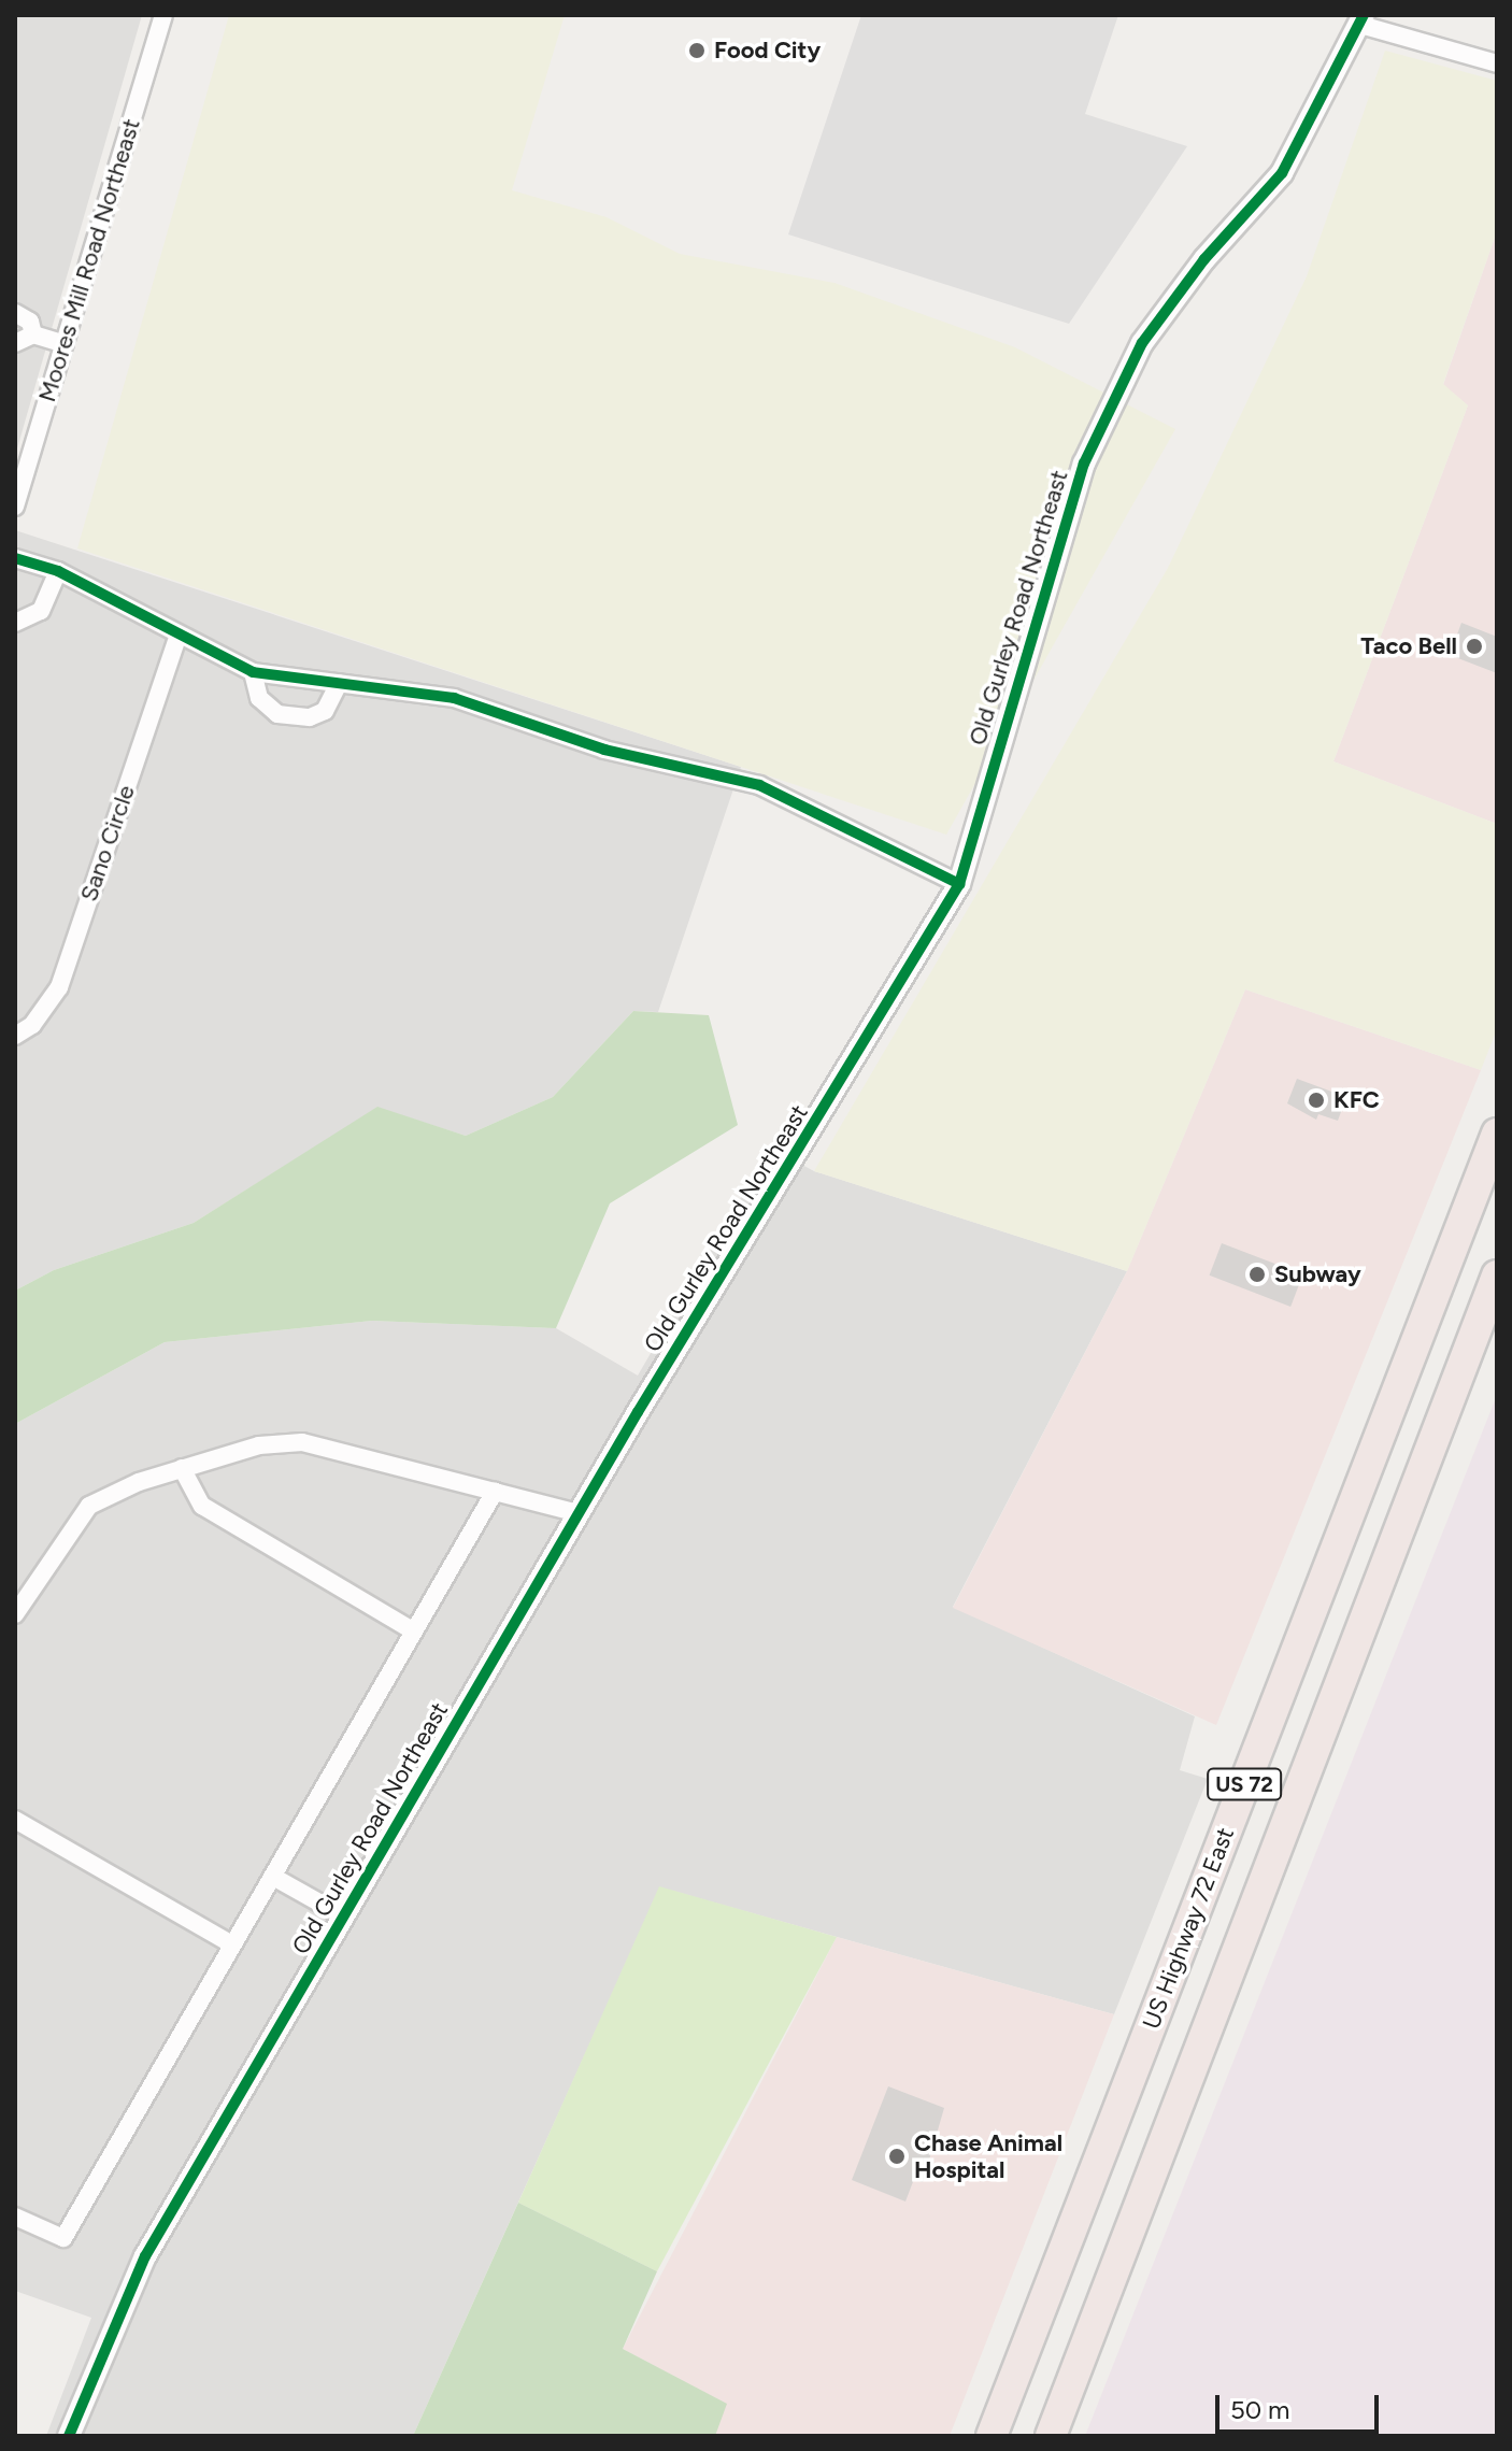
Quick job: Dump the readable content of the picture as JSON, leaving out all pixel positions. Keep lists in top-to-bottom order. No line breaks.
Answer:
{"streets":{"highway":["US 72","US Highway 72 East"],"street":["Moores Mill Road Northeast","Old Gurley Road Northeast","Sano Circle"]},"places":["Food City","Taco Bell","KFC","Subway","Chase Animal Hospital"],"scale_bar":"50 m"}
